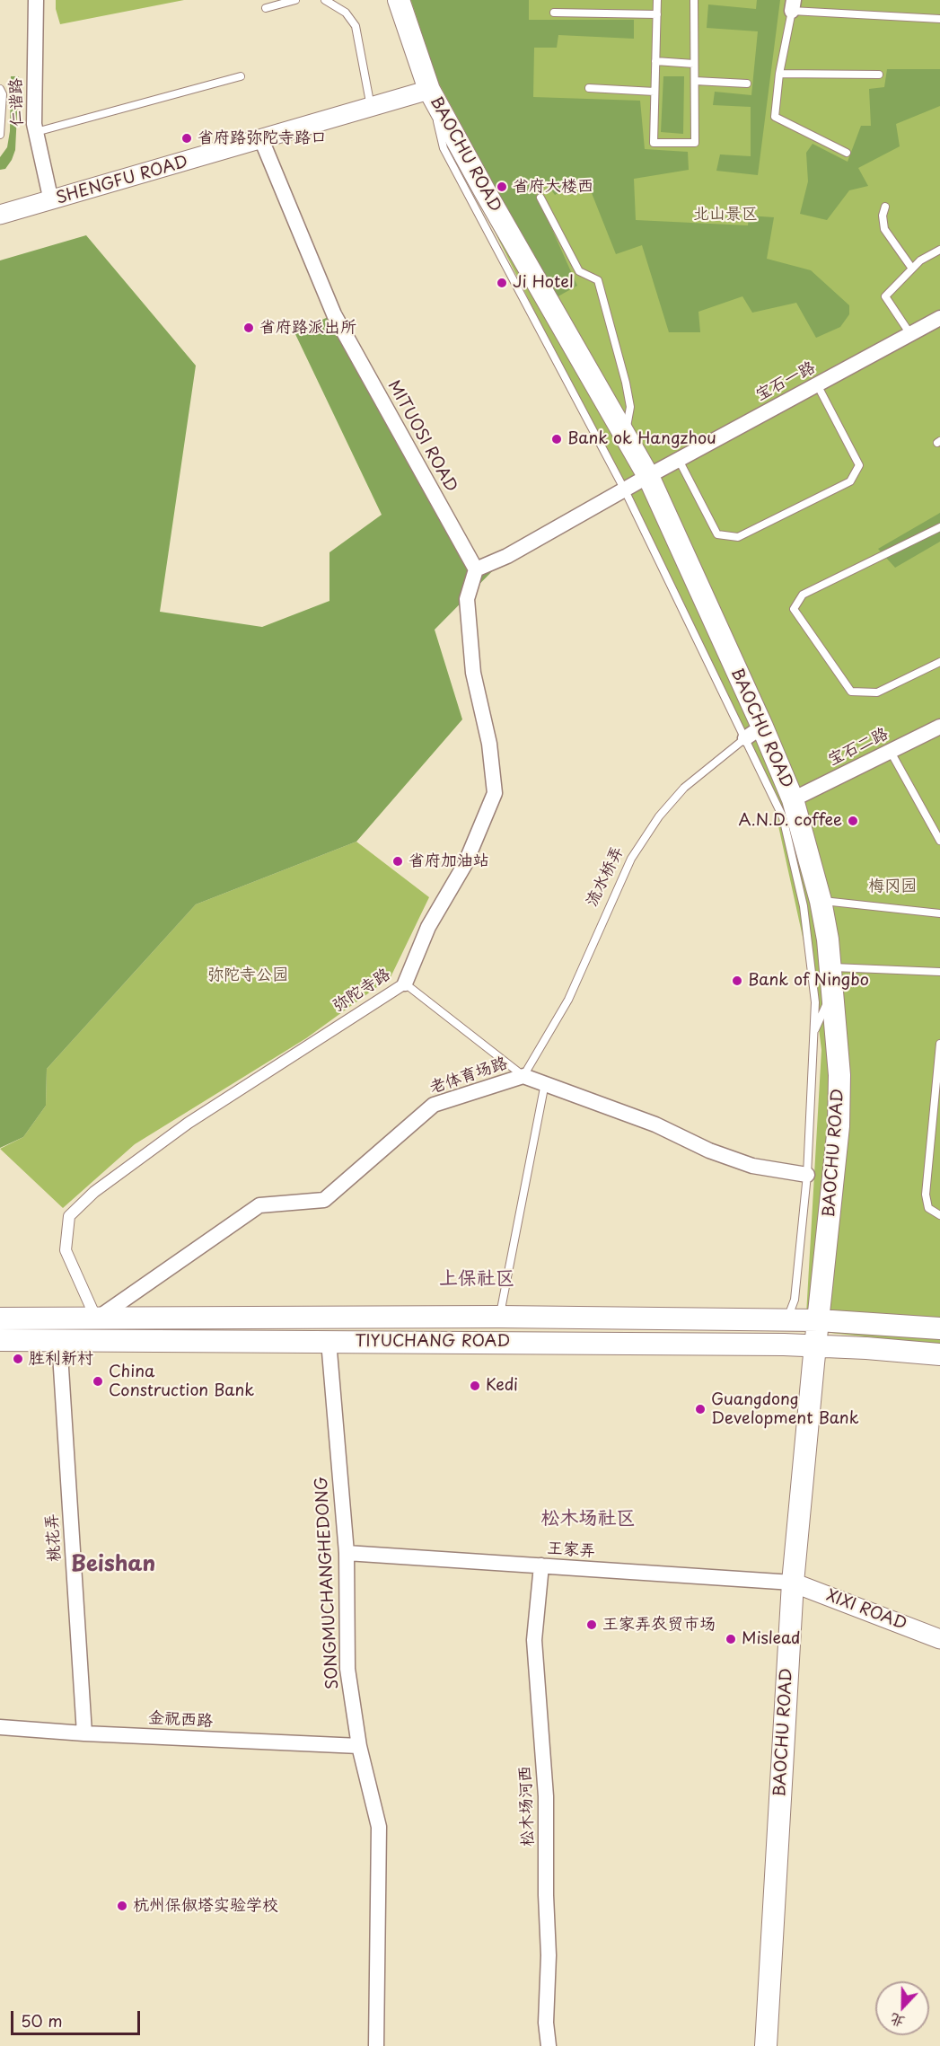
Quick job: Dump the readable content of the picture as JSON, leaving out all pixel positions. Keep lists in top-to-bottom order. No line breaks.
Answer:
{"streets":{"main road":["BAOCHU ROAD","TIYUCHANG ROAD"],"street":["仁谐路","SHENGFU ROAD","宝石一路","MITUOSI ROAD","宝石二路","弥陀寺路","老体育场路","桃花弄","王家弄","SONGMUCHANGHEDONG","XIXI ROAD","金祝西路","松木场河西"],"lane":["流水桥弄"]},"crossings":[["仁谐路","SHENGFU ROAD"],["BAOCHU ROAD","SHENGFU ROAD"],["BAOCHU ROAD","宝石一路"],["BAOCHU ROAD","宝石二路"],["BAOCHU ROAD","流水桥弄"],["BAOCHU ROAD","TIYUCHANG ROAD"],["BAOCHU ROAD","王家弄"],["BAOCHU ROAD","XIXI ROAD"],["SHENGFU ROAD","MITUOSI ROAD"],["MITUOSI ROAD","弥陀寺路"],["流水桥弄","老体育场路"],["弥陀寺路","老体育场路"],["弥陀寺路","TIYUCHANG ROAD"],["老体育场路","TIYUCHANG ROAD"],["TIYUCHANG ROAD","桃花弄"],["TIYUCHANG ROAD","SONGMUCHANGHEDONG"],["桃花弄","金祝西路"],["王家弄","SONGMUCHANGHEDONG"],["王家弄","XIXI ROAD"],["王家弄","松木场河西"],["SONGMUCHANGHEDONG","金祝西路"]],"districts":["上保社区","松木场社区","Beishan"],"parks":["北山景区","梅冈园","弥陀寺公园"],"places":["省府路弥陀寺路口","省府大楼西","Ji Hotel","省府路派出所","Bank ok Hangzhou","A.N.D. coffee","省府加油站","Bank of Ningbo","胜利新村","China Construction Bank","Kedi","Guangdong Development Bank","王家弄农贸市场","Mislead","杭州保俶塔实验学校"],"scale_bar":"50 m","north":"bottom"}
